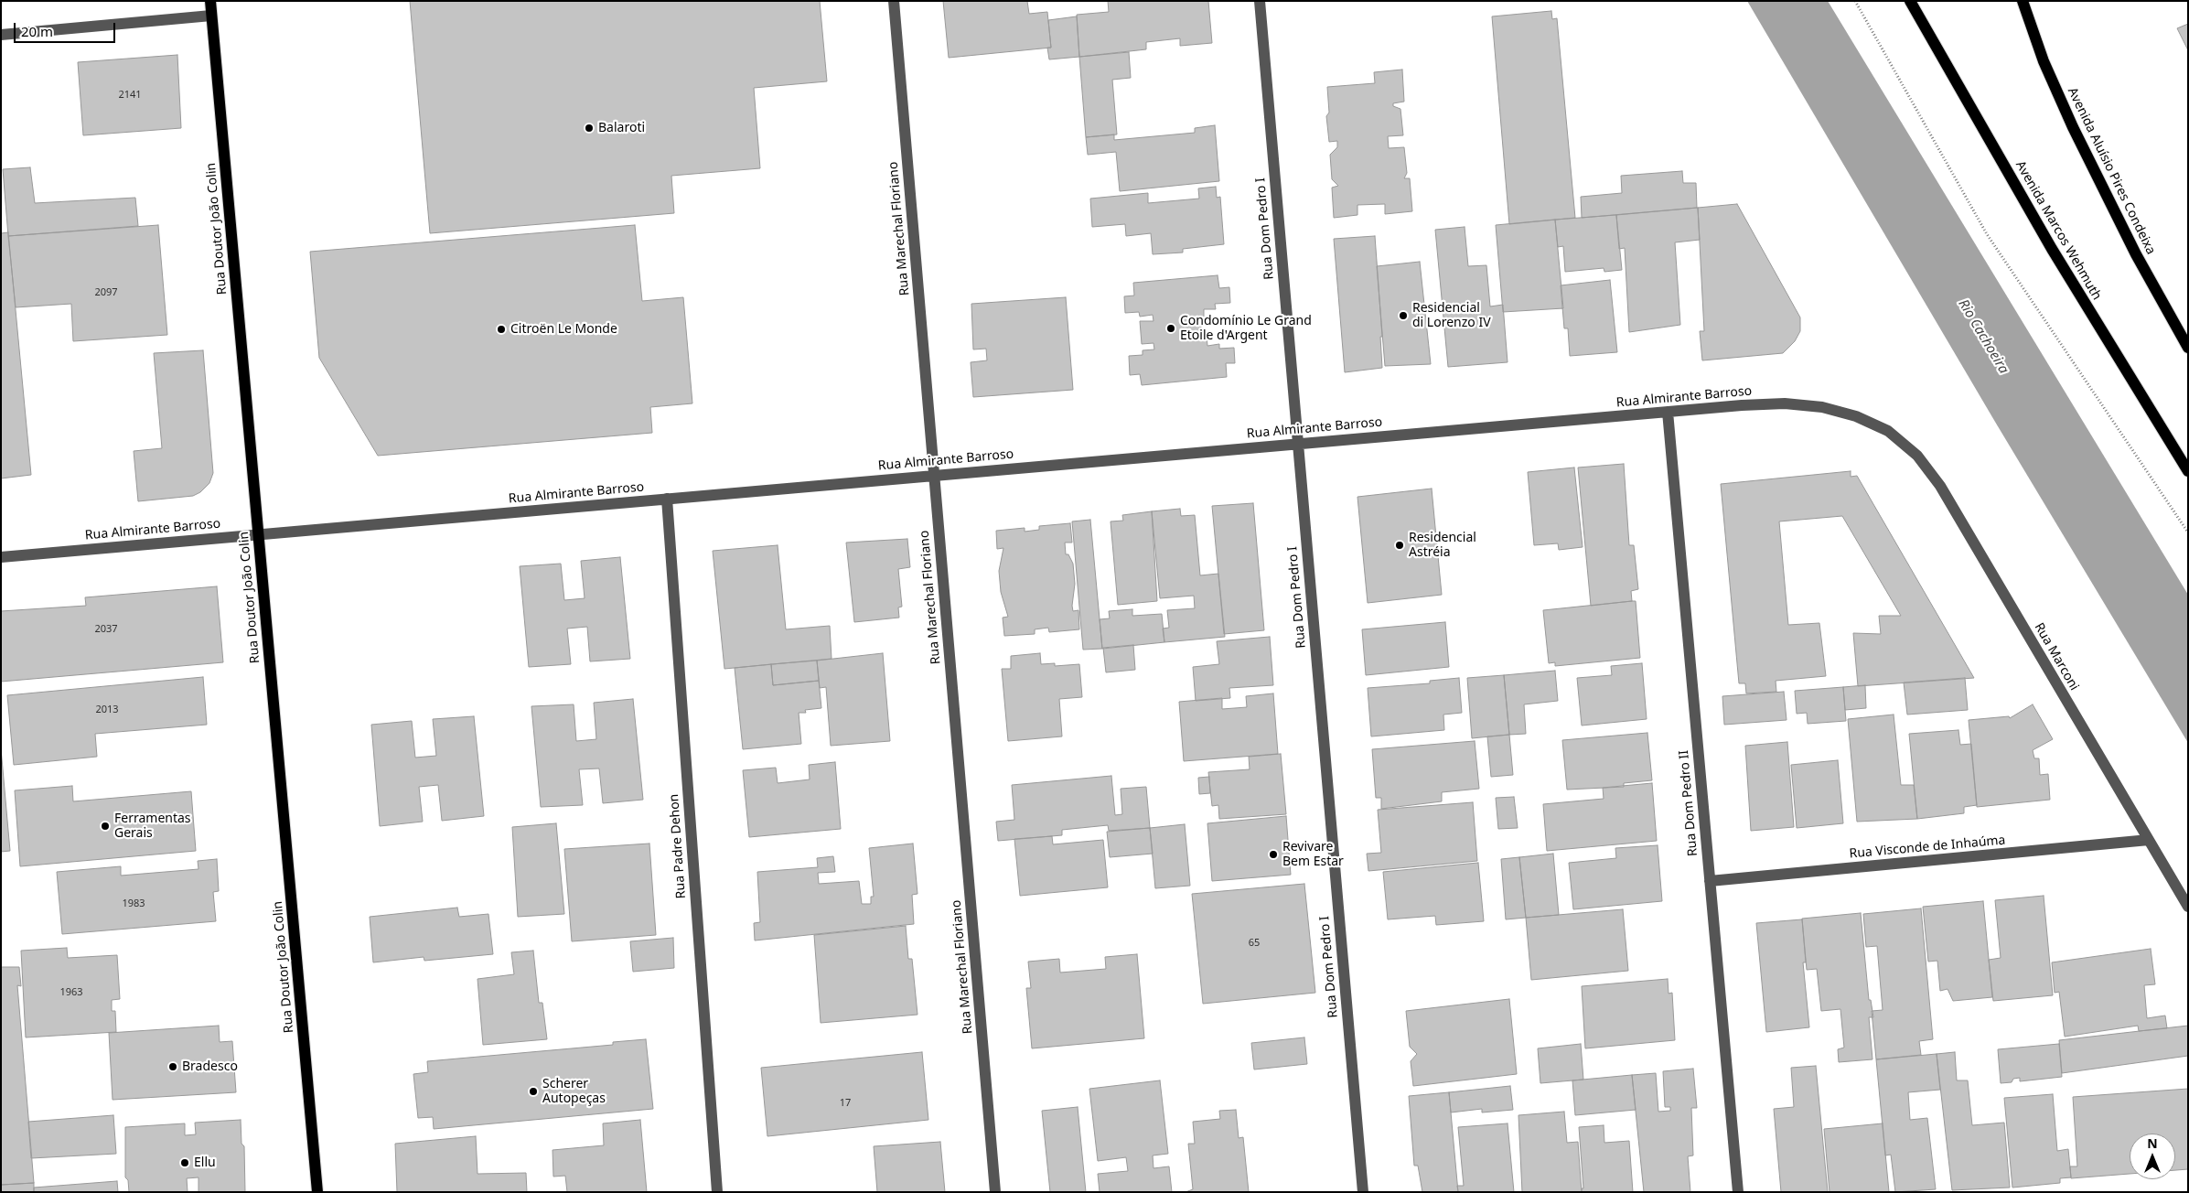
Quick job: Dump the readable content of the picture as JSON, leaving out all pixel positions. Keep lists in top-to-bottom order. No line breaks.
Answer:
{"streets":{"main road":["Avenida Aluísio Pires Condeixa","Rua Doutor João Colin","Avenida Marcos Wehmuth"],"street":["Rua Marechal Floriano","Rua Dom Pedro I","Rua Almirante Barroso","Rua Marconi","Rua Dom Pedro II","Rua Padre Dehon","Rua Visconde de Inhaúma"]},"crossings":[["Rua Doutor João Colin","Rua Almirante Barroso"],["Rua Marechal Floriano","Rua Almirante Barroso"],["Rua Dom Pedro I","Rua Almirante Barroso"],["Rua Almirante Barroso","Rua Marconi"],["Rua Almirante Barroso","Rua Dom Pedro II"],["Rua Almirante Barroso","Rua Padre Dehon"],["Rua Marconi","Rua Visconde de Inhaúma"],["Rua Dom Pedro II","Rua Visconde de Inhaúma"]],"water":["Rio Cachoeira"],"places":["Balaroti","Residencial di Lorenzo IV","Condomínio Le Grand Etoile d'Argent","Citroën Le Monde","Residencial Astréia","Ferramentas Gerais","Revivare Bem Estar","Bradesco","Scherer Autopeças","Ellu"],"house_numbers":["2141","2097","2037","2013","1983","65","1963","17"],"scale_bar":"20 m","north":"top"}
